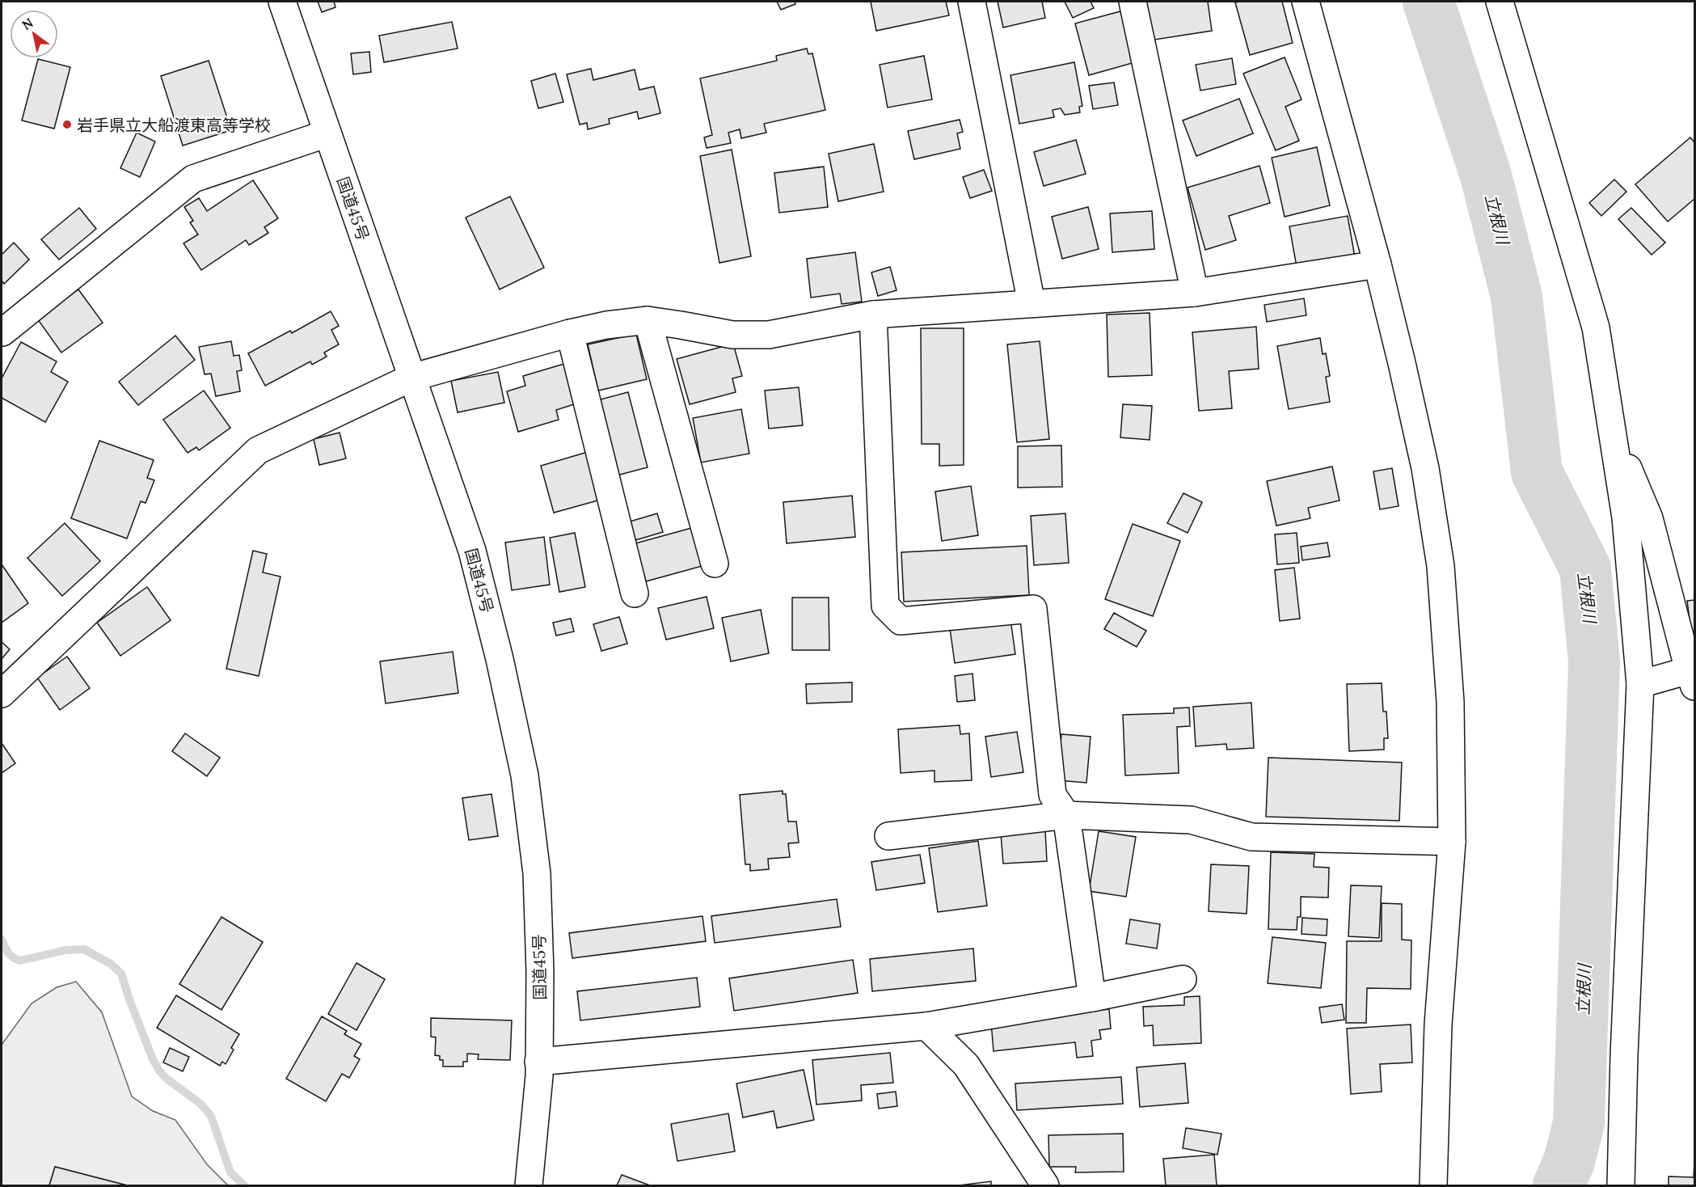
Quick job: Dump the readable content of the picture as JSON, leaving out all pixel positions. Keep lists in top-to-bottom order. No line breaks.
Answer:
{"streets":{"main road":["国道45号"]},"water":["立根川"],"places":["岩手県立大船渡東高等学校"],"north":"top left"}
